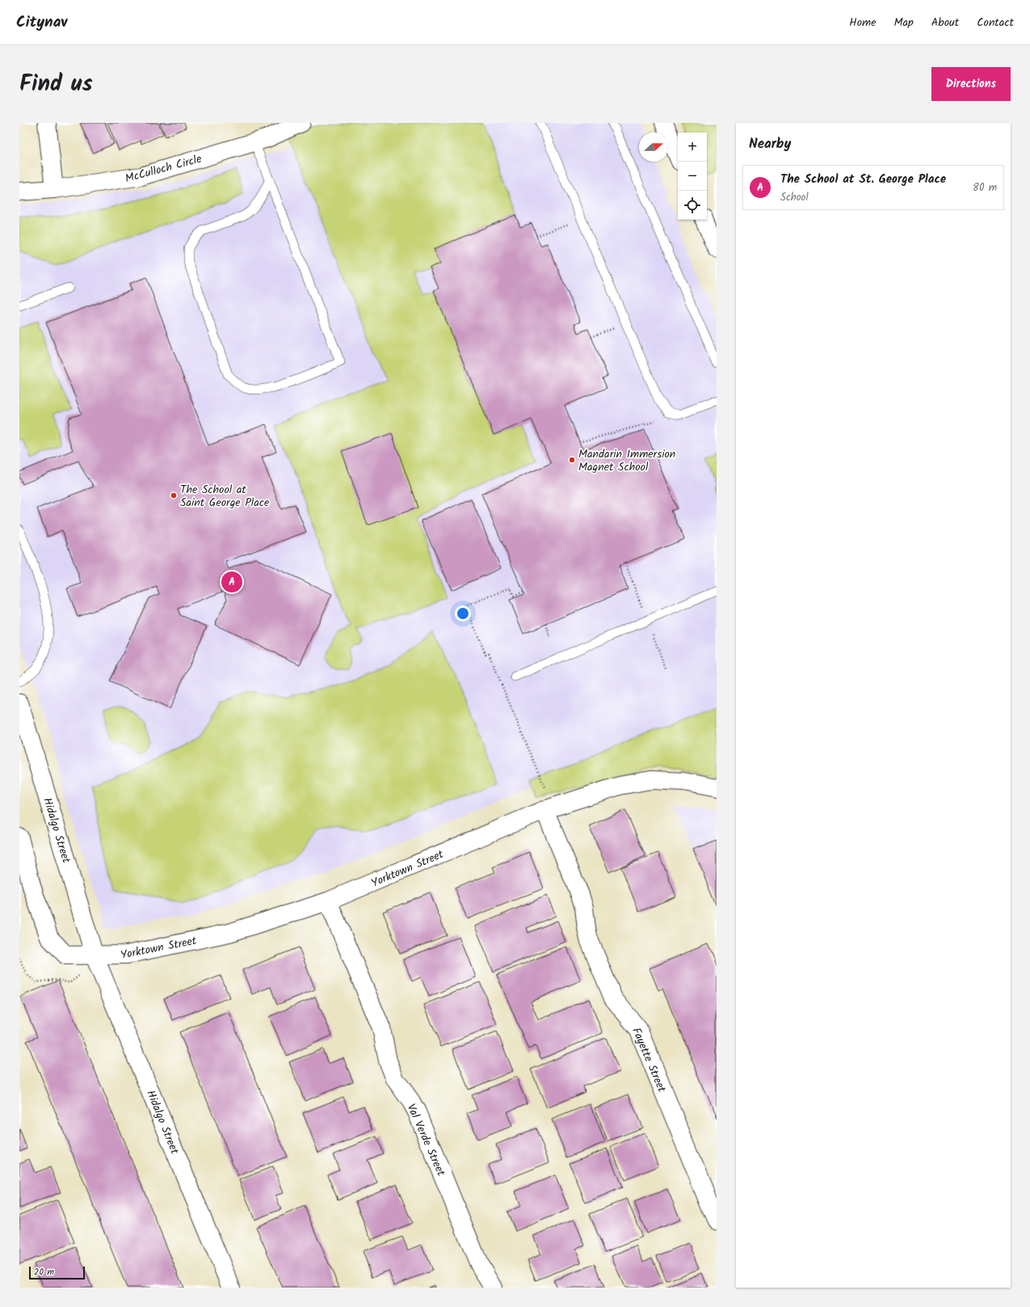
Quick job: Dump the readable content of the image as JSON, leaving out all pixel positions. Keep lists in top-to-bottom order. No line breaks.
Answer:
{"streets":{"street":["McCulloch Circle","Hidalgo Street","Yorktown Street","Fayette Street","Val Verde Street"]},"crossings":[["Hidalgo Street","Yorktown Street"],["Yorktown Street","Fayette Street"],["Yorktown Street","Val Verde Street"]],"places":["Mandarin Immersion Magnet School","The School at Saint George Place"],"scale_bar":"20 m","north":"right","page":{"header":"Citynav","nav":["Home","Map","About","Contact"],"title":"Find us","buttons":"Directions","heading":"Nearby","map_buttons":["+","−"],"list":[{"mark":"A","name":"The School at St. George Place","note":"School","value":"80 m"}],"pins":"A","scale":"20 m"}}
